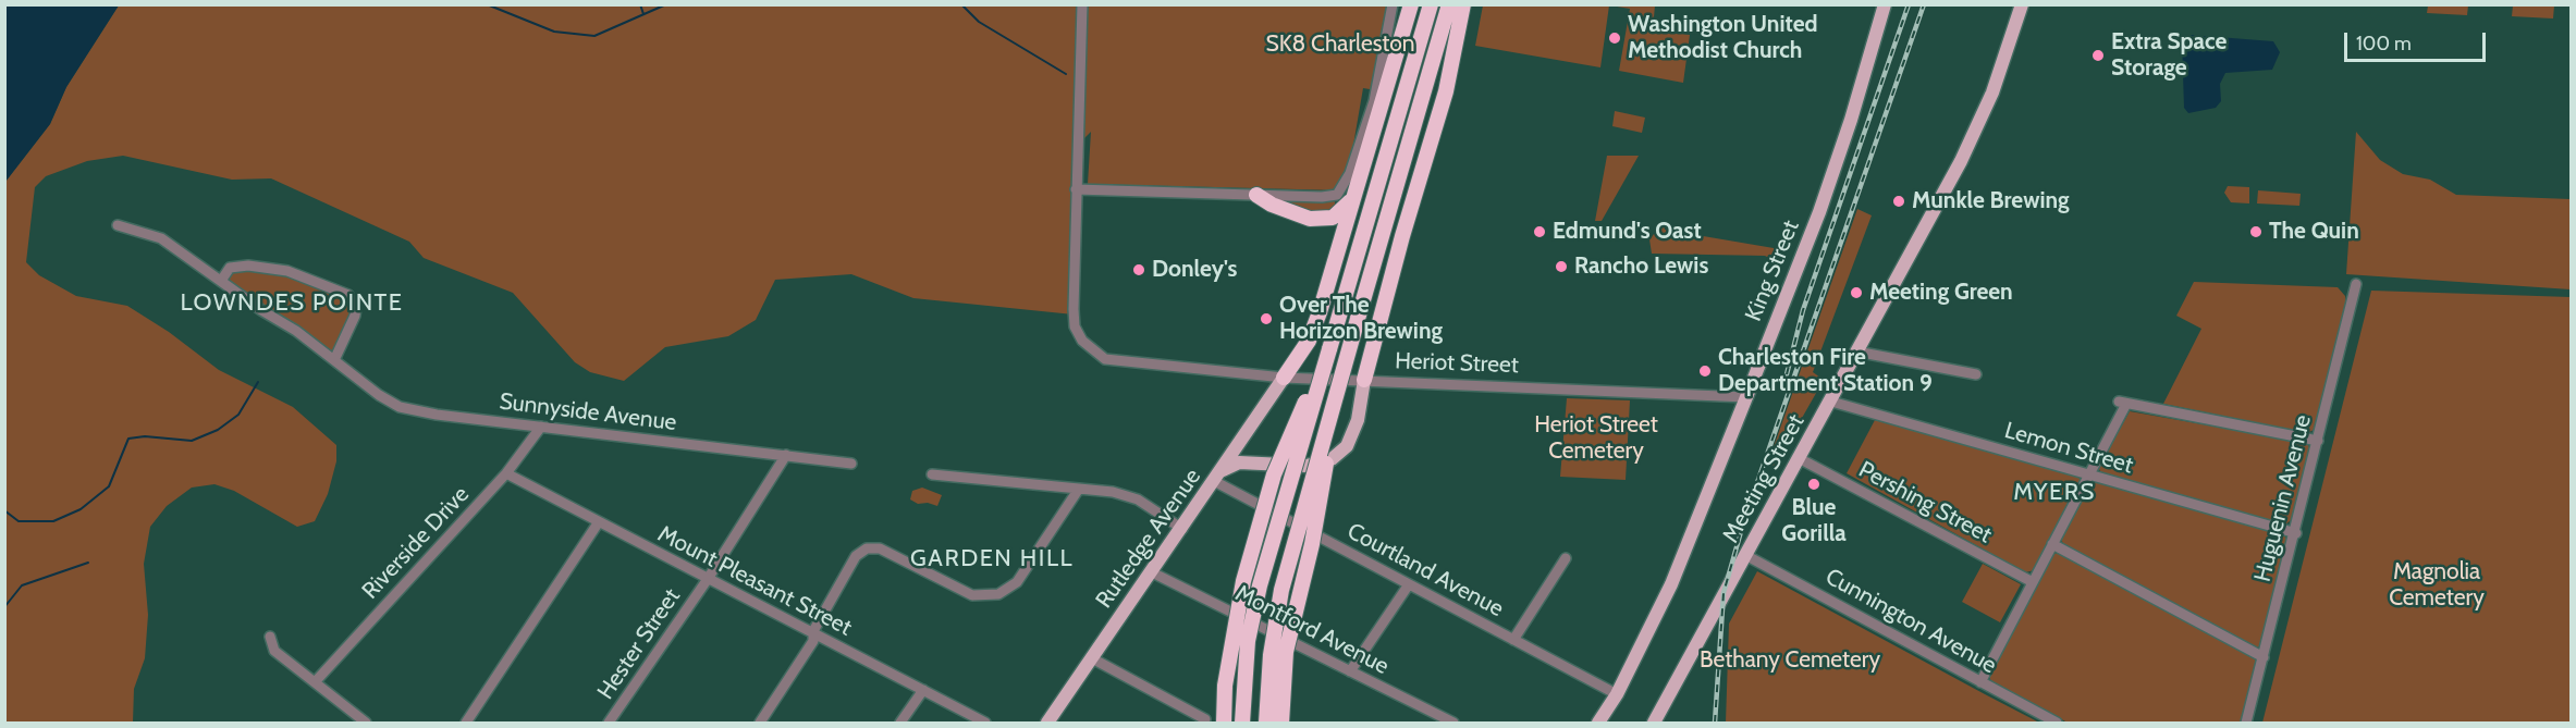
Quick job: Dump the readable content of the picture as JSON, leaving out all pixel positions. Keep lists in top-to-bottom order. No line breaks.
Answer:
{"streets":{"main road":["King Street","Meeting Street","Rutledge Avenue"],"street":["Heriot Street","Sunnyside Avenue","Lemon Street","Huguenin Avenue","Pershing Street","Riverside Drive","Courtland Avenue","Mount Pleasant Street","Cunnington Avenue","Montford Avenue","Hester Street"]},"crossings":[["King Street","Heriot Street"],["King Street","Courtland Avenue"],["Heriot Street","Rutledge Avenue"],["Sunnyside Avenue","Riverside Drive"],["Sunnyside Avenue","Hester Street"],["Lemon Street","Meeting Street"],["Lemon Street","Huguenin Avenue"],["Meeting Street","Pershing Street"],["Meeting Street","Cunnington Avenue"],["Rutledge Avenue","Courtland Avenue"],["Rutledge Avenue","Montford Avenue"],["Riverside Drive","Mount Pleasant Street"],["Mount Pleasant Street","Hester Street"]],"districts":["LOWNDES POINTE","MYERS","GARDEN HILL"],"parks":["SK8 Charleston","Heriot Street Cemetery","Magnolia Cemetery","Bethany Cemetery"],"places":["Washington United Methodist Church","Extra Space Storage","Munkle Brewing","Edmund's Oast","The Quin","Rancho Lewis","Donley's","Meeting Green","Over The Horizon Brewing","Charleston Fire Department Station 9","Blue Gorilla"],"scale_bar":"100 m"}
